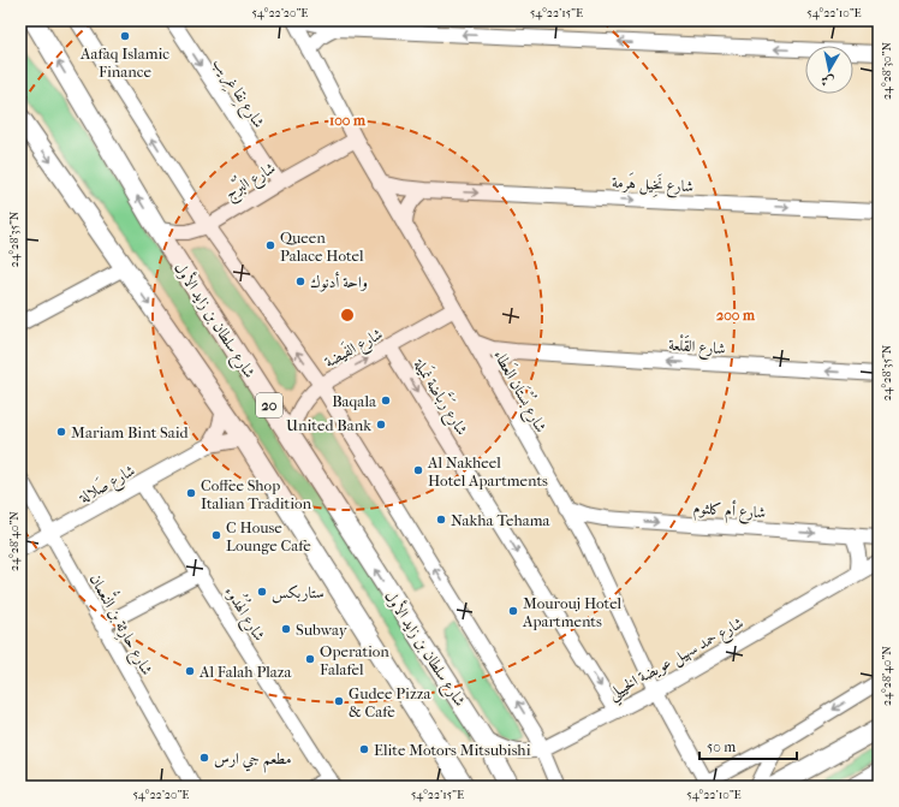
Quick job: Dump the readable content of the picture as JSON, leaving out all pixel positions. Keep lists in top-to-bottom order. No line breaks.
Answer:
{"streets":{"main road":["شارع سلطان بن زايد الأول","20"],"street":["شارع نِقا غِريب","شارع البُرْج","شارع نَخِيل هَرمة","شارع القَلْعة","شارع الفَيضة","شارع بُسْتَان العَطاء","شارع رَبَّاضة نمَيلة","شارع صَلالة","شارع أم كلثوم","شارع الهُدُوء","شارع حارِثة بن النُّعمان","شارع حمد سهيل عويضة الخييلي"]},"crossings":[["شارع نِقا غِريب","شارع البُرْج"],["شارع البُرْج","شارع سلطان بن زايد الأول"],["شارع البُرْج","شارع بُسْتَان العَطاء"],["شارع نَخِيل هَرمة","شارع بُسْتَان العَطاء"],["شارع سلطان بن زايد الأول","شارع الفَيضة"],["شارع سلطان بن زايد الأول","شارع حمد سهيل عويضة الخييلي"],["شارع القَلْعة","شارع بُسْتَان العَطاء"],["شارع الفَيضة","شارع بُسْتَان العَطاء"],["شارع الفَيضة","شارع رَبَّاضة نمَيلة"],["شارع بُسْتَان العَطاء","شارع أم كلثوم"],["شارع بُسْتَان العَطاء","شارع حمد سهيل عويضة الخييلي"],["شارع رَبَّاضة نمَيلة","شارع حمد سهيل عويضة الخييلي"],["20","شارع صَلالة"],["شارع صَلالة","شارع الهُدُوء"],["شارع صَلالة","شارع حارِثة بن النُّعمان"]],"one_way":["شارع نَخِيل هَرمة","شارع القَلْعة","شارع الفَيضة","شارع أم كلثوم"],"places":["Aafaq Islamic Finance","Queen Palace Hotel","واحة أدنوك","Baqala","United Bank","Mariam Bint Said","Al Nakheel Hotel Apartments","Coffee Shop Italian Tradition","Nakha Tehama","C House Lounge Cafe","ستاربكس","Mourouj Hotel Apartments","Subway","Operation Falafel","Al Falah Plaza","Gudee Pizza & Cafe","Elite Motors Mitsubishi","مطعم جي ارس"],"scale_bar":"50 m","north":"bottom","coordinates":["54°22'20\"E","54°22'15\"E","54°22'10\"E","24°28'30\"N","24°28'35\"N","24°28'40\"N"],"rings":["100 m","200 m"]}
